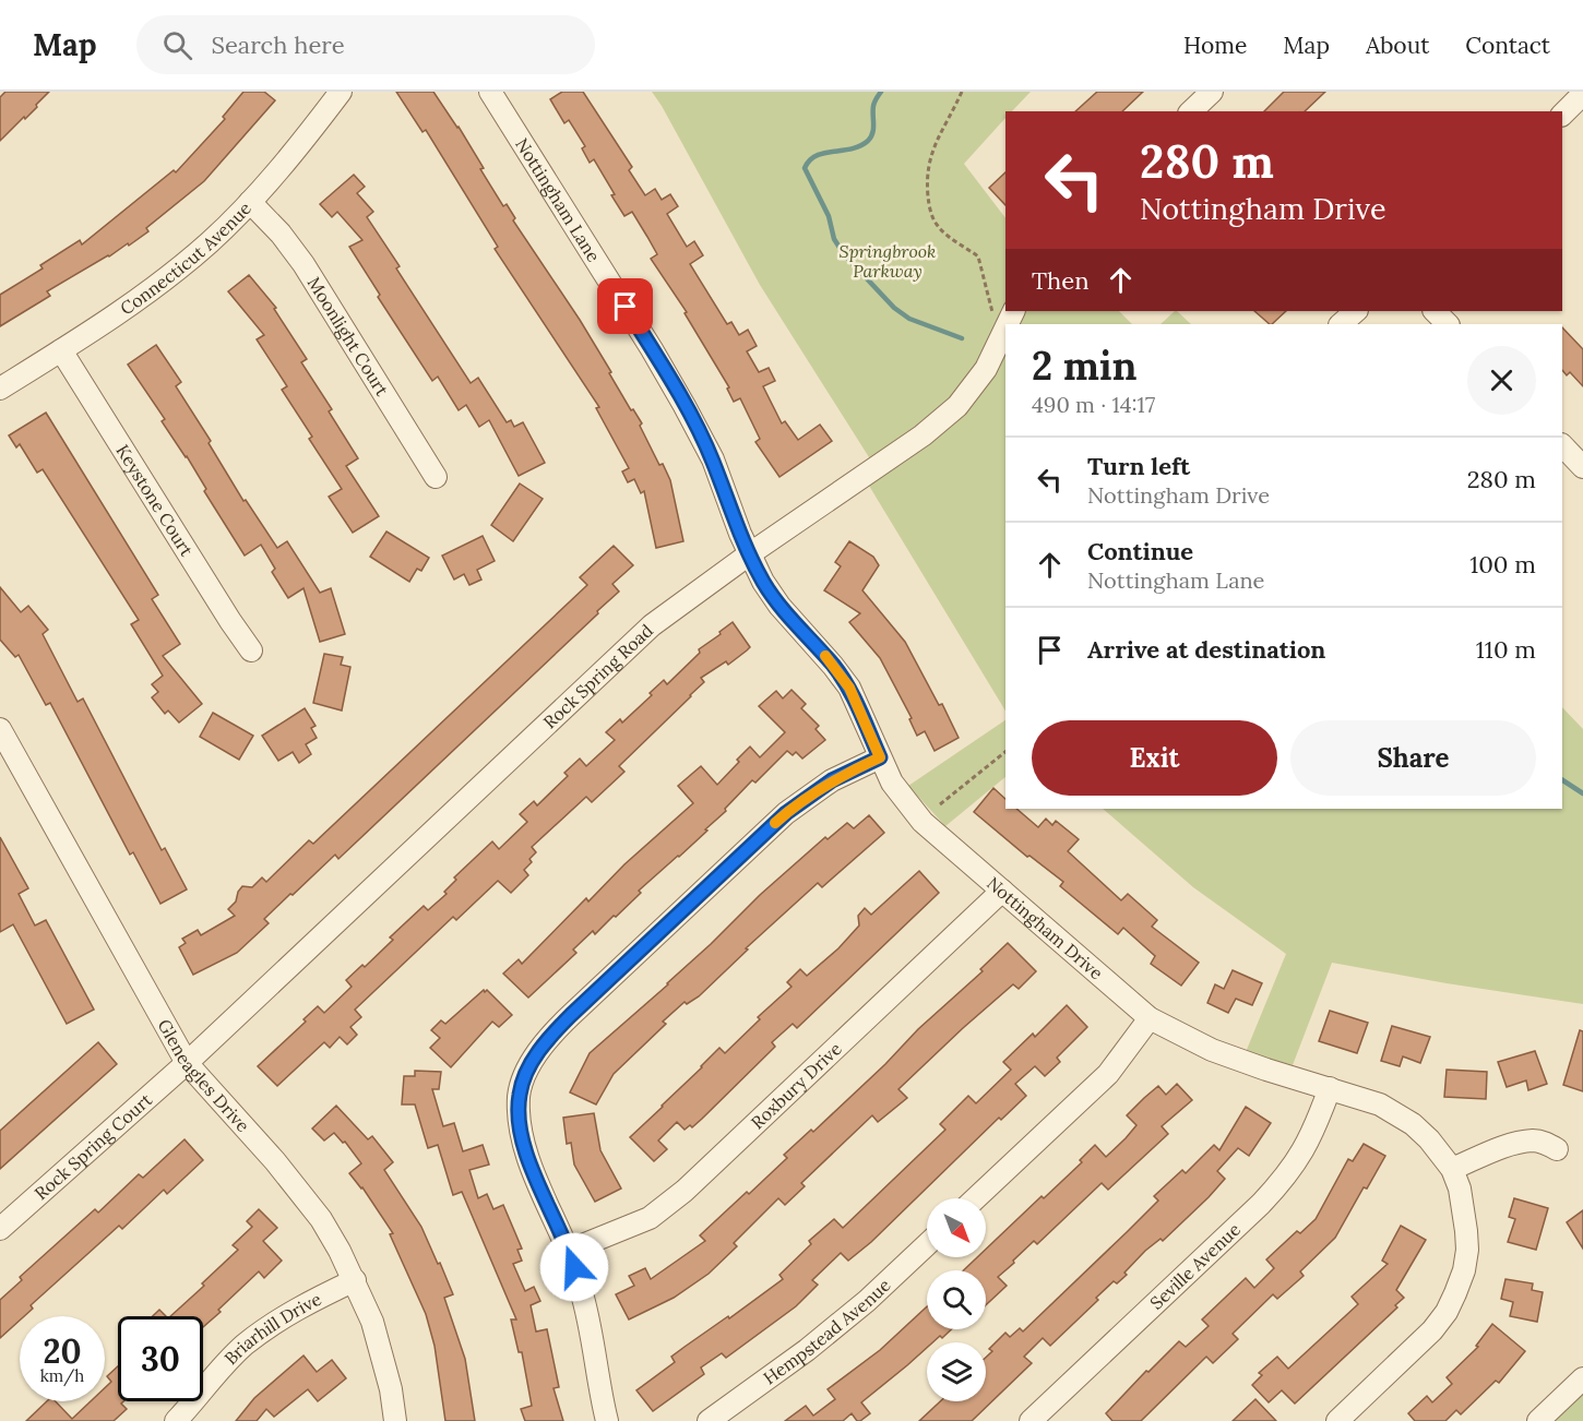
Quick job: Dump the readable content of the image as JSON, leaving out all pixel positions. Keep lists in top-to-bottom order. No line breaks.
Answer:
{"streets":{"street":["Nottingham Lane","Connecticut Avenue","Moonlight Court","Keystone Court","Rock Spring Road","Nottingham Drive","Gleneagles Drive","Roxbury Drive","Rock Spring Court","Seville Avenue","Briarhill Drive","Hempstead Avenue"]},"crossings":[["Nottingham Lane","Rock Spring Road"],["Nottingham Lane","Nottingham Drive"],["Connecticut Avenue","Moonlight Court"],["Connecticut Avenue","Keystone Court"],["Rock Spring Road","Nottingham Drive"],["Rock Spring Road","Gleneagles Drive"],["Rock Spring Road","Rock Spring Court"],["Nottingham Drive","Roxbury Drive"],["Nottingham Drive","Seville Avenue"],["Gleneagles Drive","Rock Spring Court"],["Gleneagles Drive","Briarhill Drive"]],"parks":["Springbrook Parkway"],"north":"bottom right","page":{"header":"Map","search":"Search here","nav":["Home","Map","About","Contact"],"turn":["280 m","Nottingham Drive"],"then":"Then","heading":["2 min","490 m · 14:17"],"list":[{"name":"Turn left","note":"Nottingham Drive","value":"280 m"},{"name":"Continue","note":"Nottingham Lane","value":"100 m"},{"name":"Arrive at destination","value":"110 m"}],"buttons":["Exit","Share"],"speed":"20 km/h","limit":"30"}}
